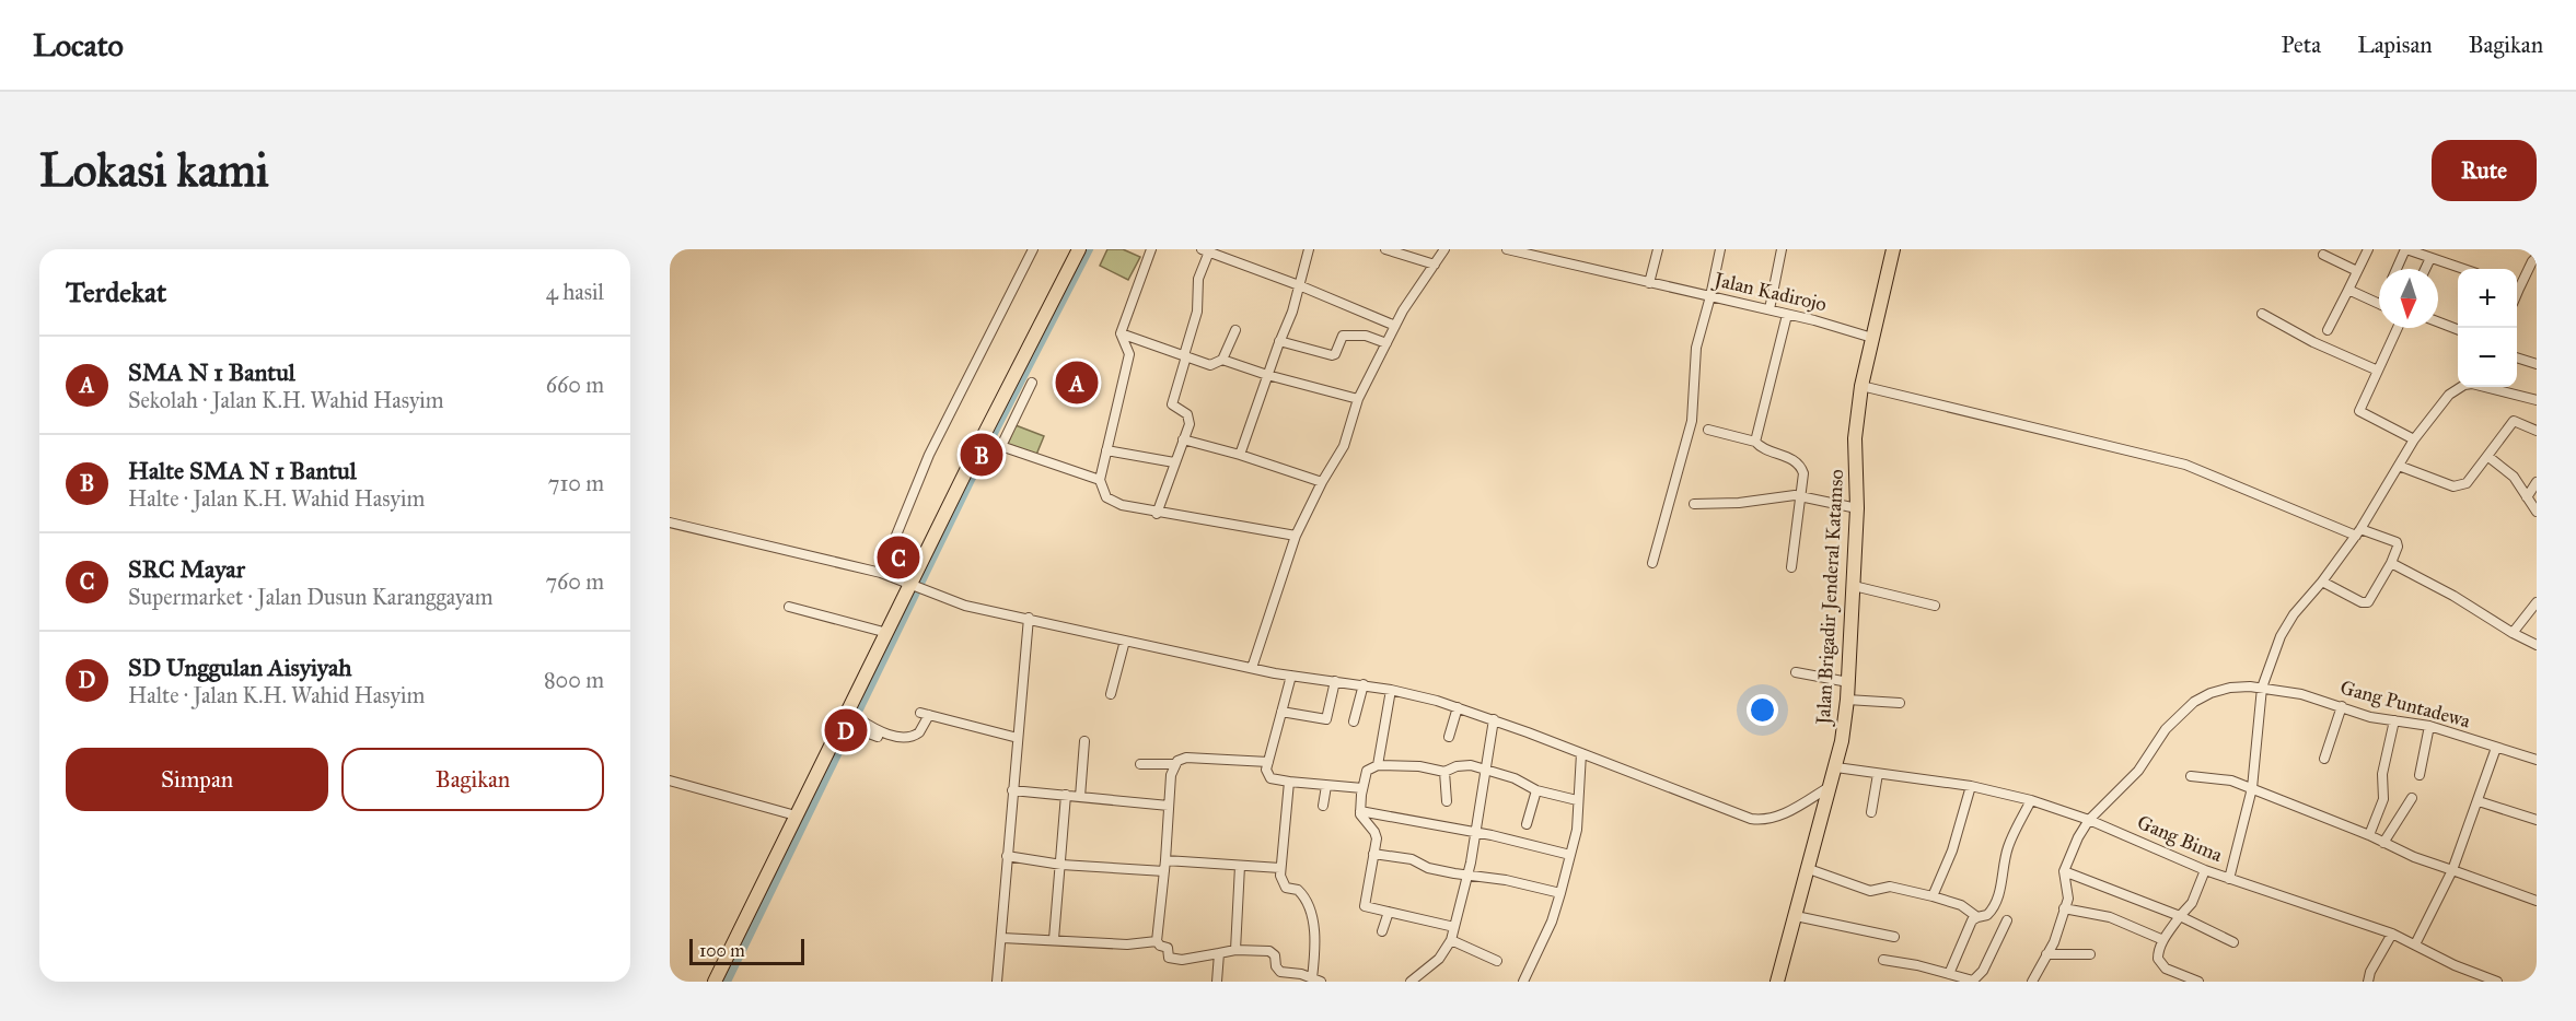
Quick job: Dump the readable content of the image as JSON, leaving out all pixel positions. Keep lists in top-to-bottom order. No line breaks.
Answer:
{"streets":{"main road":["Jalan Brigadir Jenderal Katamso"],"street":["Jalan Kadirojo","Gang Puntadewa","Gang Bima"]},"crossings":[["Jalan Kadirojo","Jalan Brigadir Jenderal Katamso"],["Jalan Brigadir Jenderal Katamso","Gang Bima"],["Gang Puntadewa","Gang Bima"]],"scale_bar":"100 m","north":"bottom","page":{"header":"Locato","nav":["Peta","Lapisan","Bagikan"],"buttons":["Rute",["Simpan","Bagikan"]],"title":"Lokasi kami","heading":["Terdekat","4 hasil"],"map_buttons":["+","−"],"list":[{"mark":"A","name":"SMA N 1 Bantul","note":"Sekolah · Jalan K.H. Wahid Hasyim","value":"660 m"},{"mark":"B","name":"Halte SMA N 1 Bantul","note":"Halte · Jalan K.H. Wahid Hasyim","value":"710 m"},{"mark":"C","name":"SRC Mayar","note":"Supermarket · Jalan Dusun Karanggayam","value":"760 m"},{"mark":"D","name":"SD Unggulan Aisyiyah","note":"Halte · Jalan K.H. Wahid Hasyim","value":"800 m"}],"pins":["A","B","C","D"],"scale":"100 m"}}
